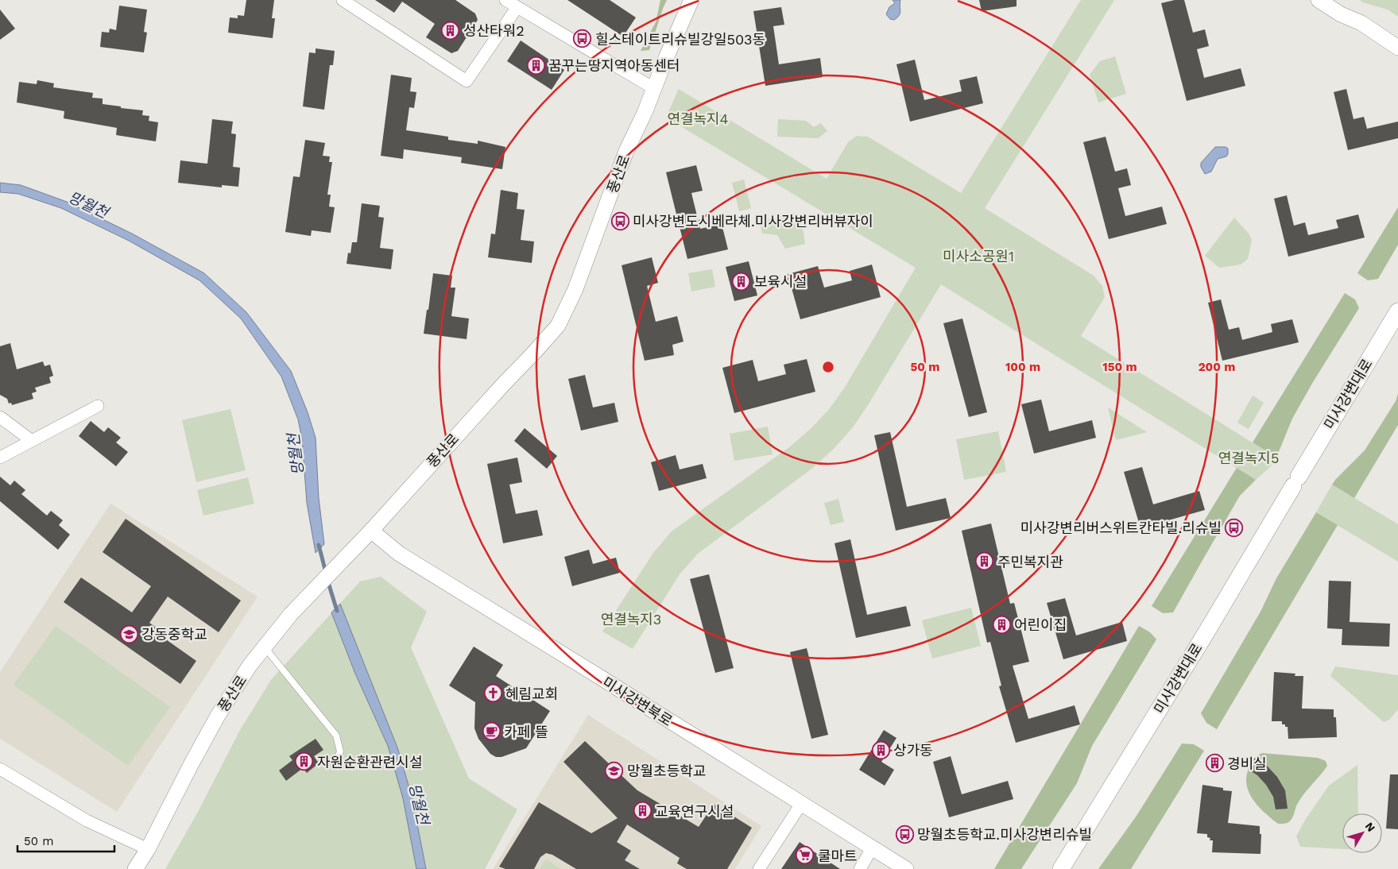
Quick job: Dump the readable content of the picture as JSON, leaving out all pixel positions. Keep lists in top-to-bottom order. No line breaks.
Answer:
{"streets":{"main road":["미사강변대로"],"street":["풍산로","미사강변북로"]},"crossings":[["풍산로","미사강변북로"]],"water":["망월천"],"parks":["연결녹지4","미사소공원1","연결녹지5","연결녹지3"],"places":{"building":["성산타워2","꿈꾸는땅지역아동센터","보육시설","주민복지관","어린이집","상가동","자원순환관련시설","경비실","교육연구시설"],"bus stop":["힐스테이트리슈빌강일503동","미사강변도시베라체.미사강변리버뷰자이","미사강변리버스위트칸타빌.리슈빌","망월초등학교.미사강변리슈빌"],"school or university":["강동중학교","망월초등학교"],"church":["혜림교회"],"cafe":["카페 뜰"],"supermarket":["쿨마트"]},"scale_bar":"50 m","north":"top right","rings":["50 m","100 m","150 m","200 m"]}
